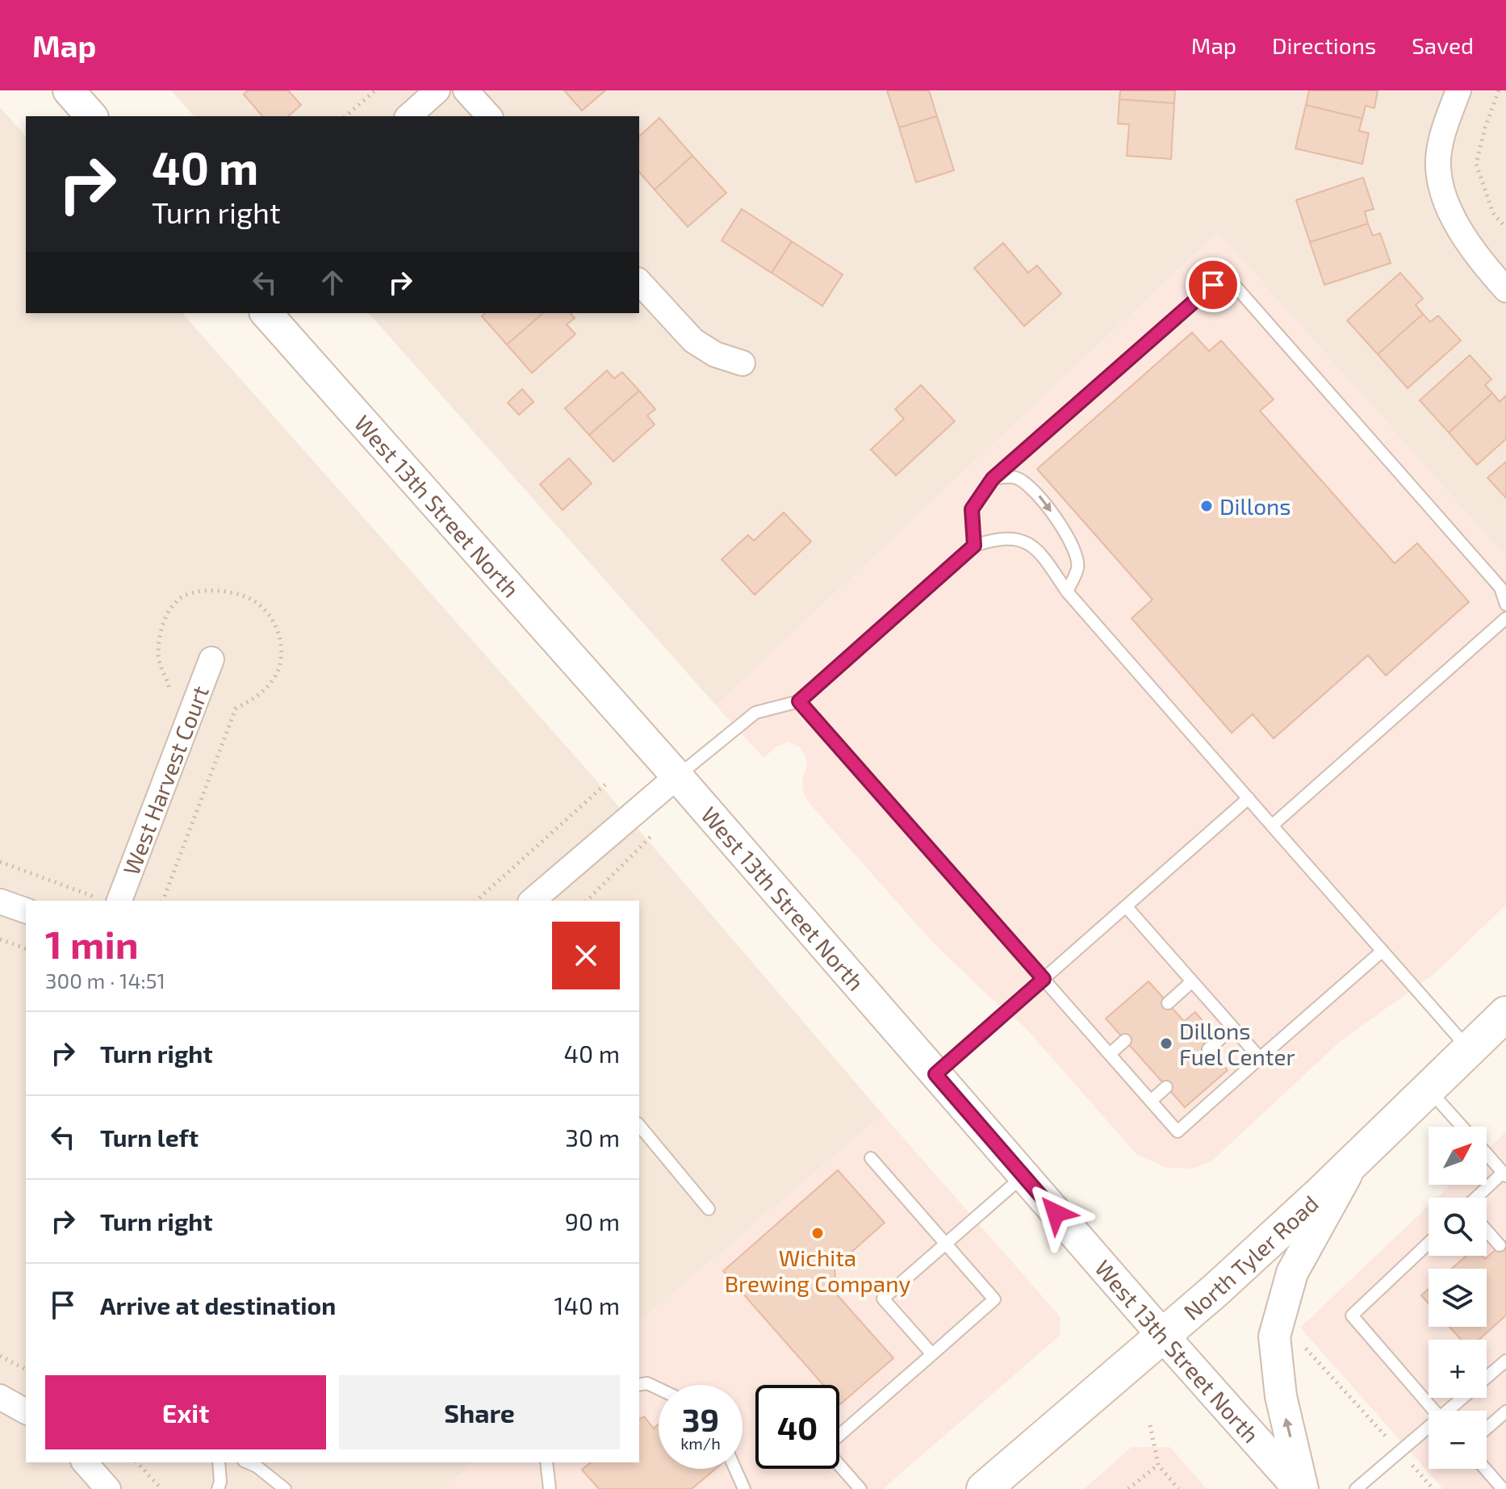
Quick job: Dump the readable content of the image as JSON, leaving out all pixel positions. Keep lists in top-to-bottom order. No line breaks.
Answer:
{"streets":{"main road":["North Tyler Road"],"street":["West 13th Street North","West Harvest Court"]},"crossings":[["West 13th Street North","North Tyler Road"]],"places":["Dillons","Dillons Fuel Center","Wichita Brewing Company"],"north":"top right","page":{"header":"Map","nav":["Map","Directions","Saved"],"turn":["40 m","Turn right"],"heading":["1 min","300 m · 14:51"],"list":[{"name":"Turn right","value":"40 m"},{"name":"Turn left","value":"30 m"},{"name":"Turn right","value":"90 m"},{"name":"Arrive at destination","value":"140 m"}],"map_buttons":["+","−"],"buttons":["Exit","Share"],"speed":"39 km/h","limit":"40"}}
